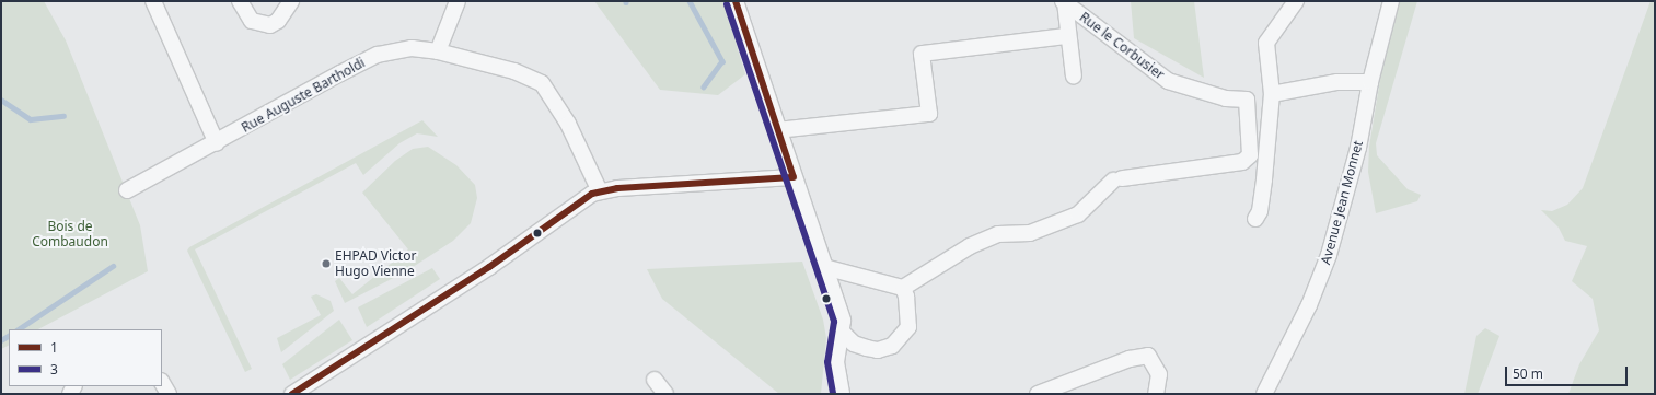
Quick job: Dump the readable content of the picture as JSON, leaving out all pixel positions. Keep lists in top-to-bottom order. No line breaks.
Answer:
{"streets":{"street":["Rue le Corbusier","Rue Auguste Bartholdi","Avenue Jean Monnet"]},"parks":["Bois de Combaudon"],"places":["EHPAD Victor Hugo Vienne"],"lines":["transit line 1","transit line 3"],"legend":["1","3"],"scale_bar":"50 m"}
